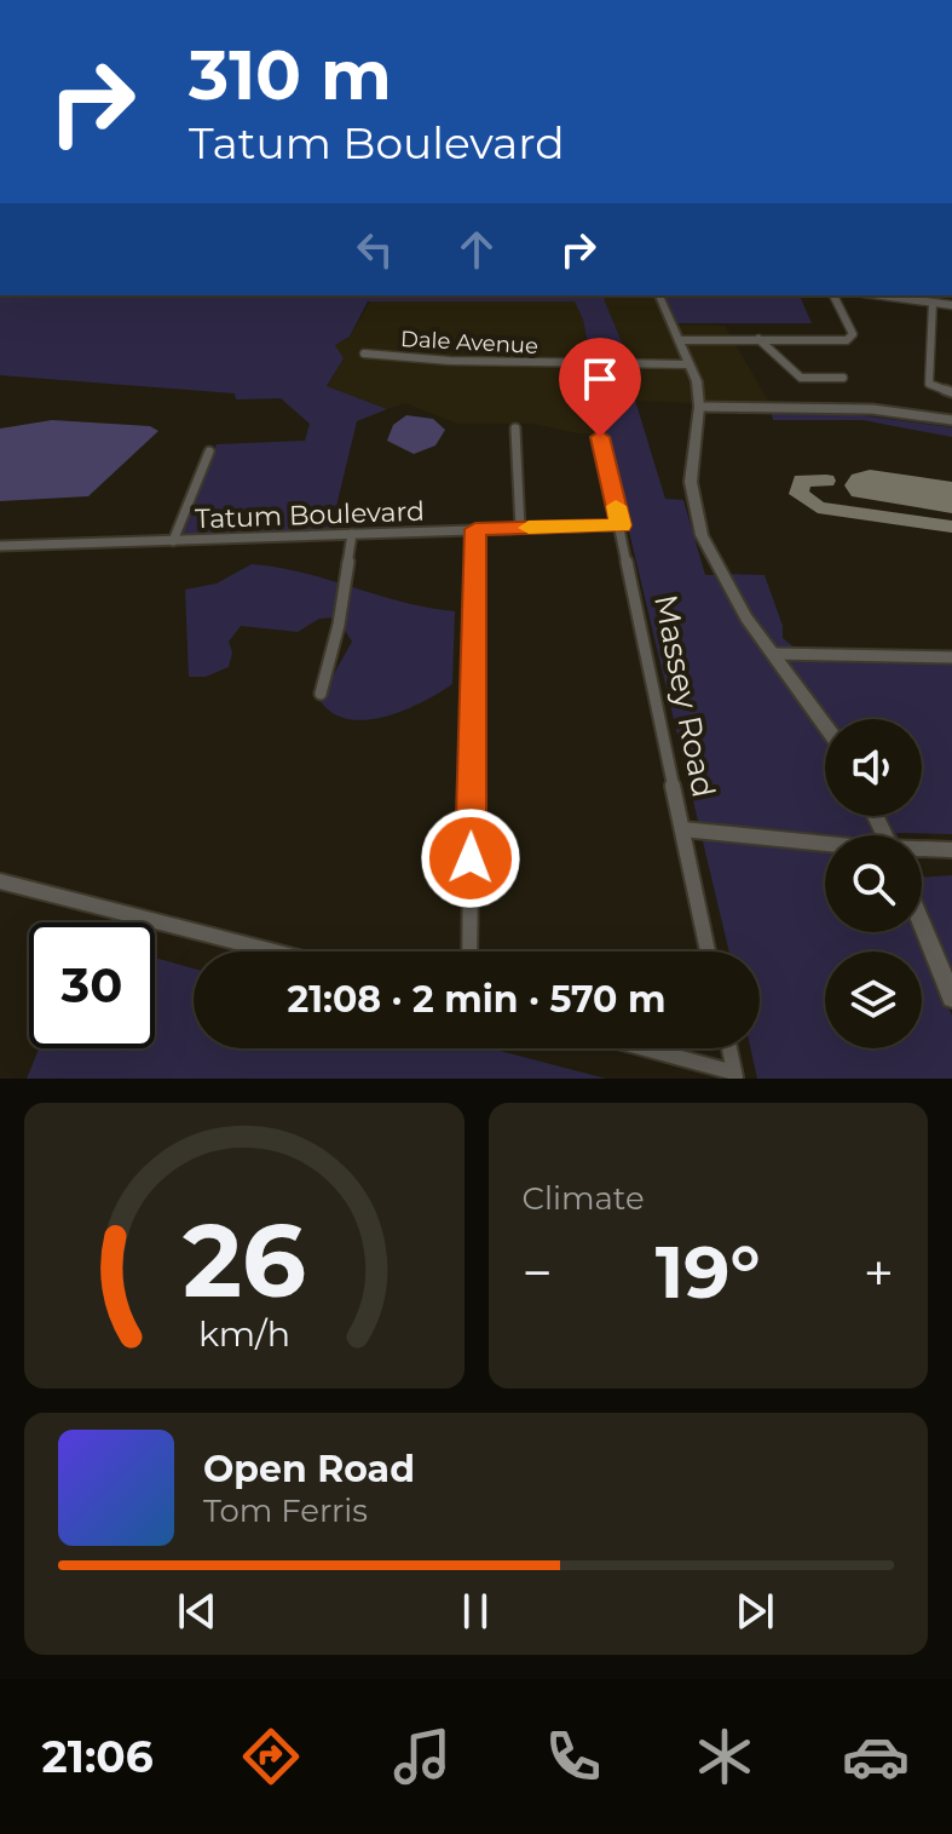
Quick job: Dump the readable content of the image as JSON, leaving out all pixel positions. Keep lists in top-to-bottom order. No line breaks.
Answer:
{"streets":{"street":["Dale Avenue","Tatum Boulevard","Massey Road"]},"crossings":[["Tatum Boulevard","Massey Road"]],"page":{"turn":["310 m","Tatum Boulevard"],"limit":"30","trip":"21:08 · 2 min · 570 m","tile":"Climate","heat":["−","19°","+"],"song":["Open Road","Tom Ferris"],"tabs":"21:06","gauge":["26","km/h"]}}
